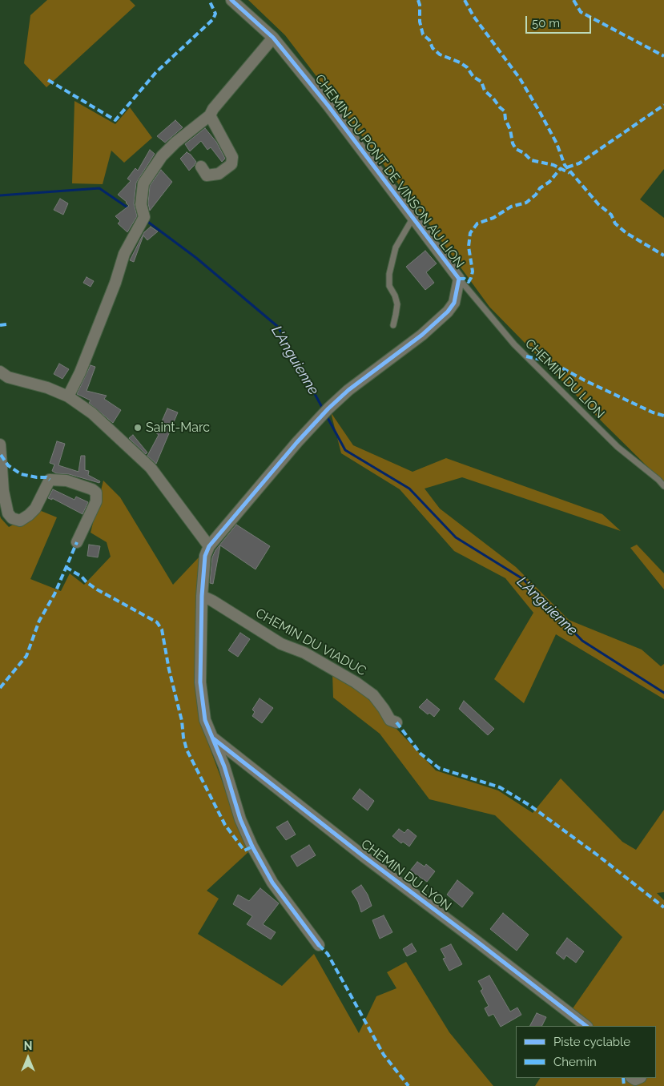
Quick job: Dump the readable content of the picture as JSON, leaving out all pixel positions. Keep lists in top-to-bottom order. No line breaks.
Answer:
{"streets":{"street":["CHEMIN DU PONT DE VINSON AU LION","CHEMIN DU VIADUC","CHEMIN DU LYON"],"lane":["CHEMIN DU LION"]},"crossings":[["CHEMIN DU PONT DE VINSON AU LION","CHEMIN DU LION"]],"water":["L'Anguienne"],"places":["Saint-Marc"],"legend":["Piste cyclable","Chemin"],"scale_bar":"50 m","north":"top"}
